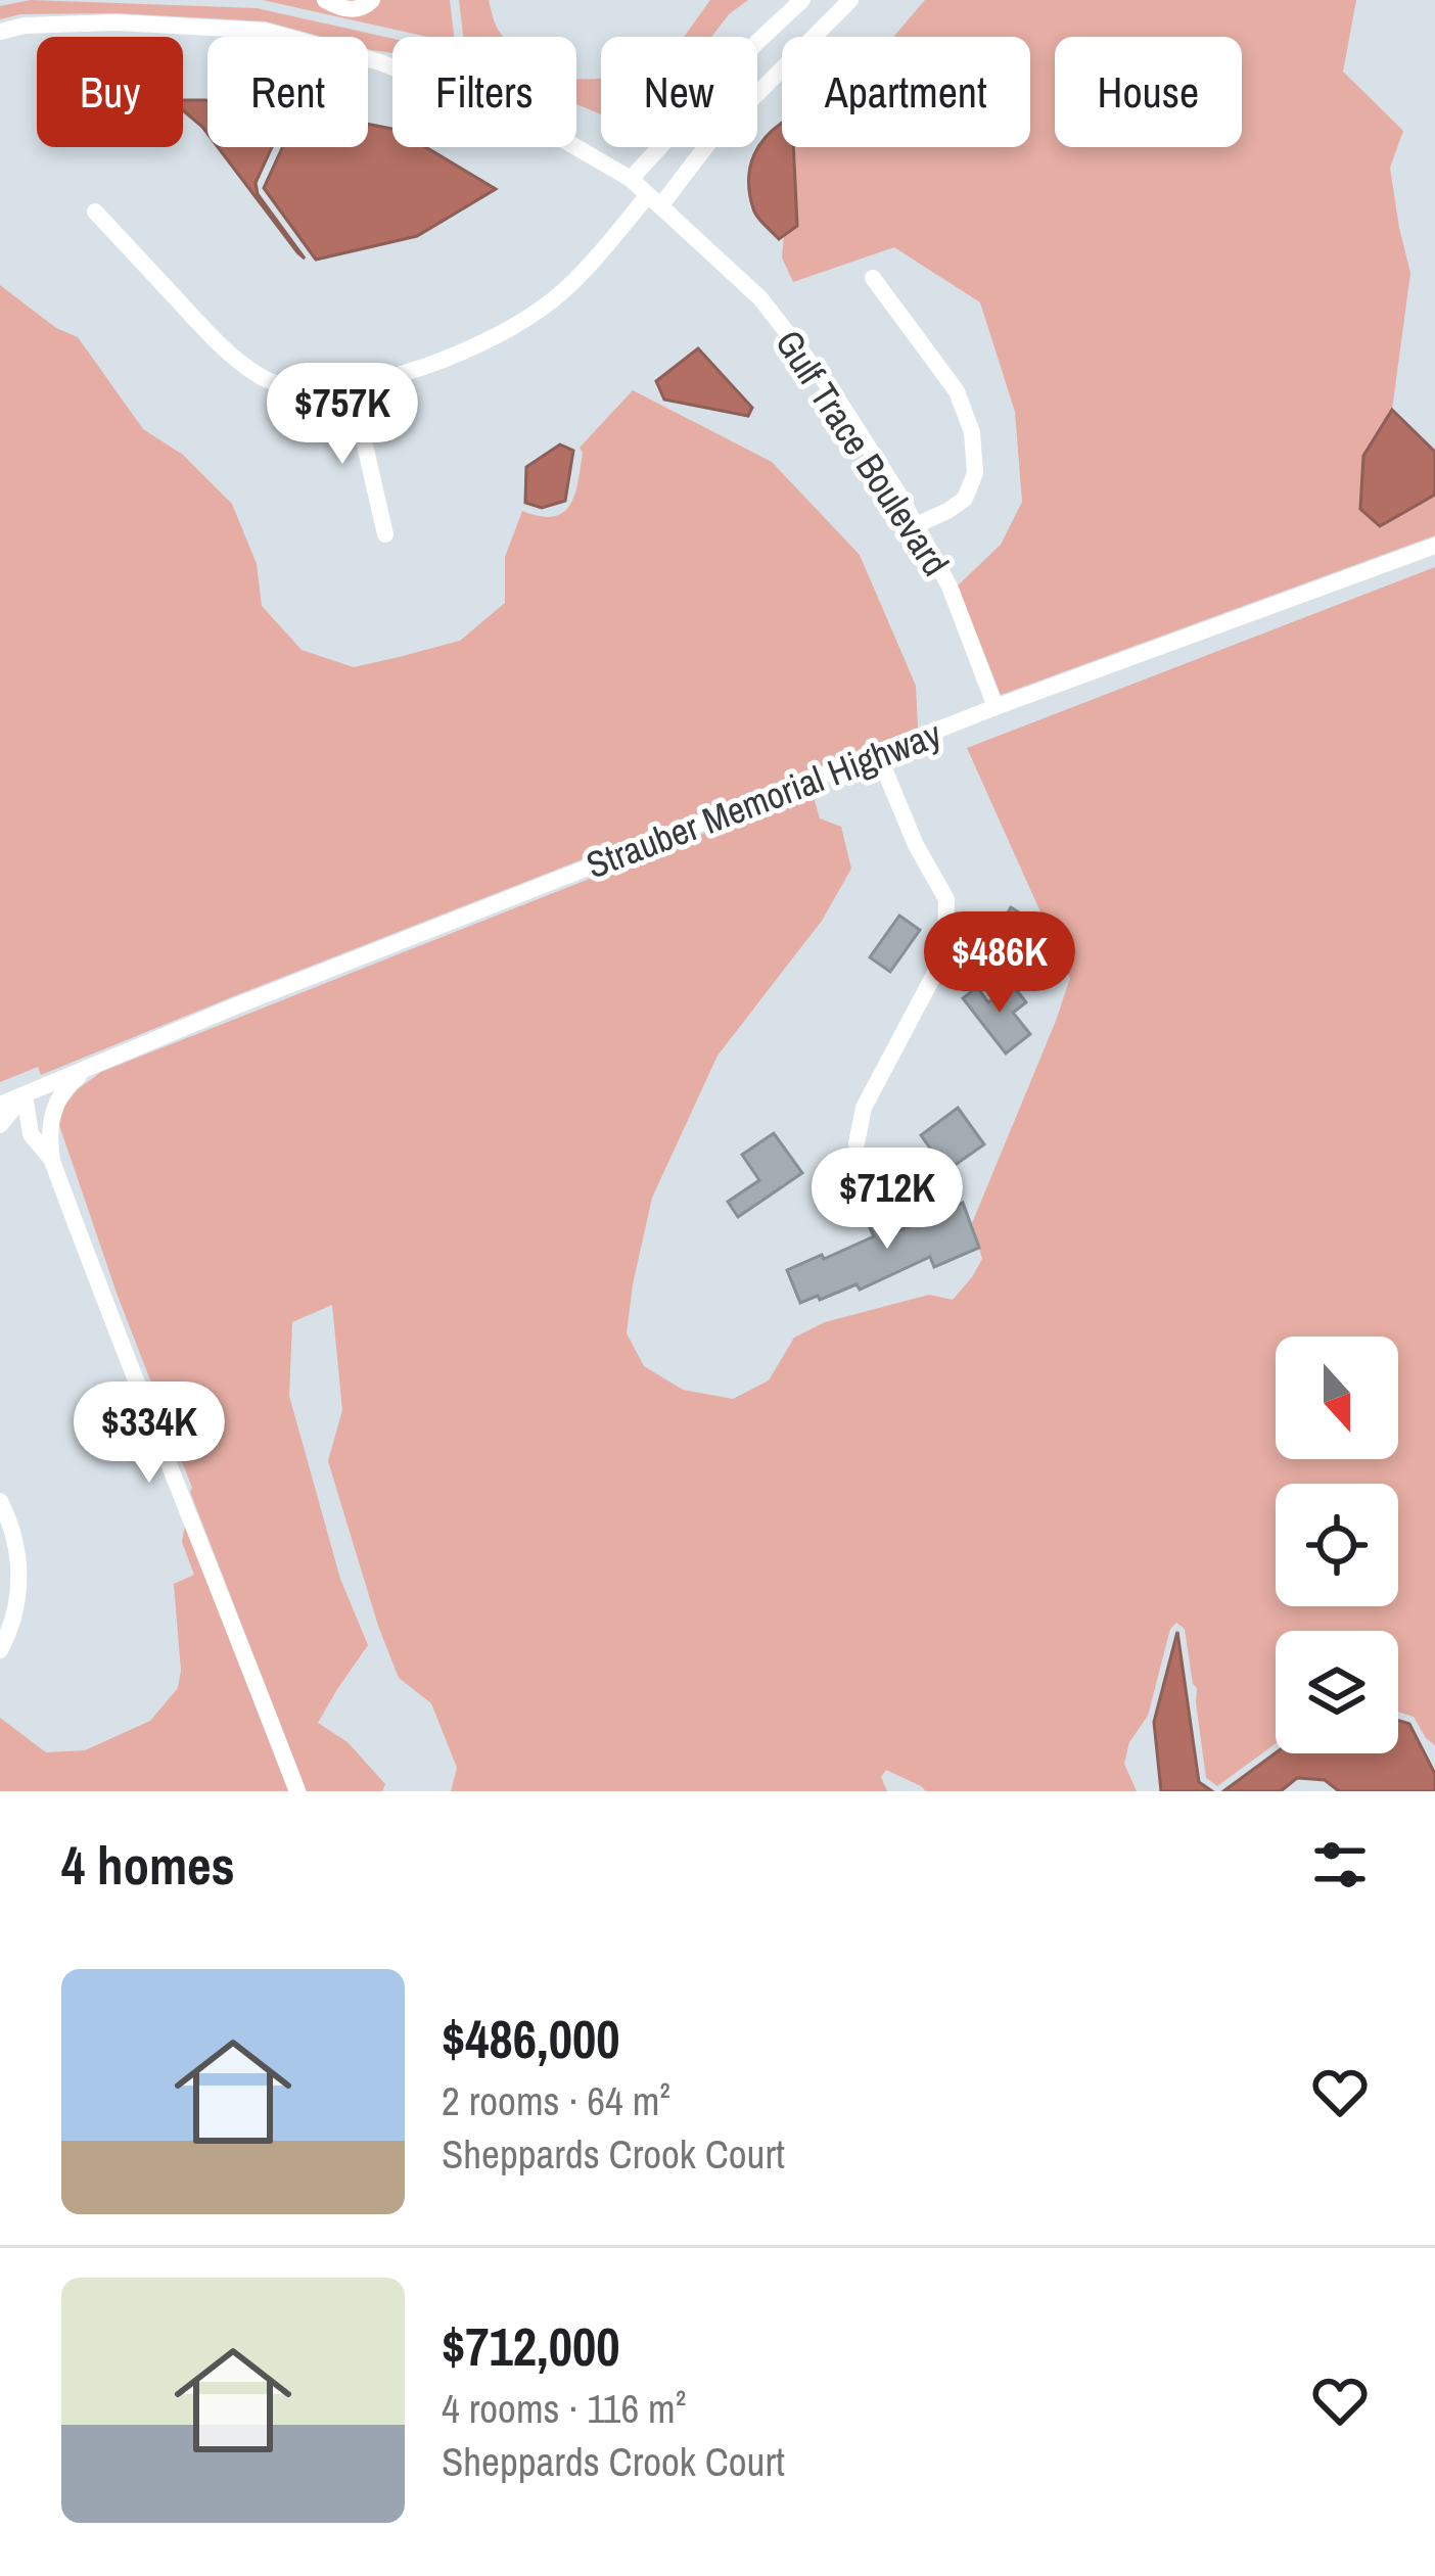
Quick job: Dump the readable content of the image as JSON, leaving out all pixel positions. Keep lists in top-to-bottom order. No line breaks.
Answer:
{"streets":{"street":["Gulf Trace Boulevard","Strauber Memorial Highway"]},"crossings":[["Gulf Trace Boulevard","Strauber Memorial Highway"]],"north":"bottom","page":{"chip":["Buy","Rent","Filters","New","Apartment","House"],"price":["$757K","$486K","$712K","$334K"],"heading":"4 homes","list":[{"name":"$486,000","note":"2 rooms · 64 m² · Sheppards Crook Court"},{"name":"$712,000","note":"4 rooms · 116 m² · Sheppards Crook Court"}]}}
